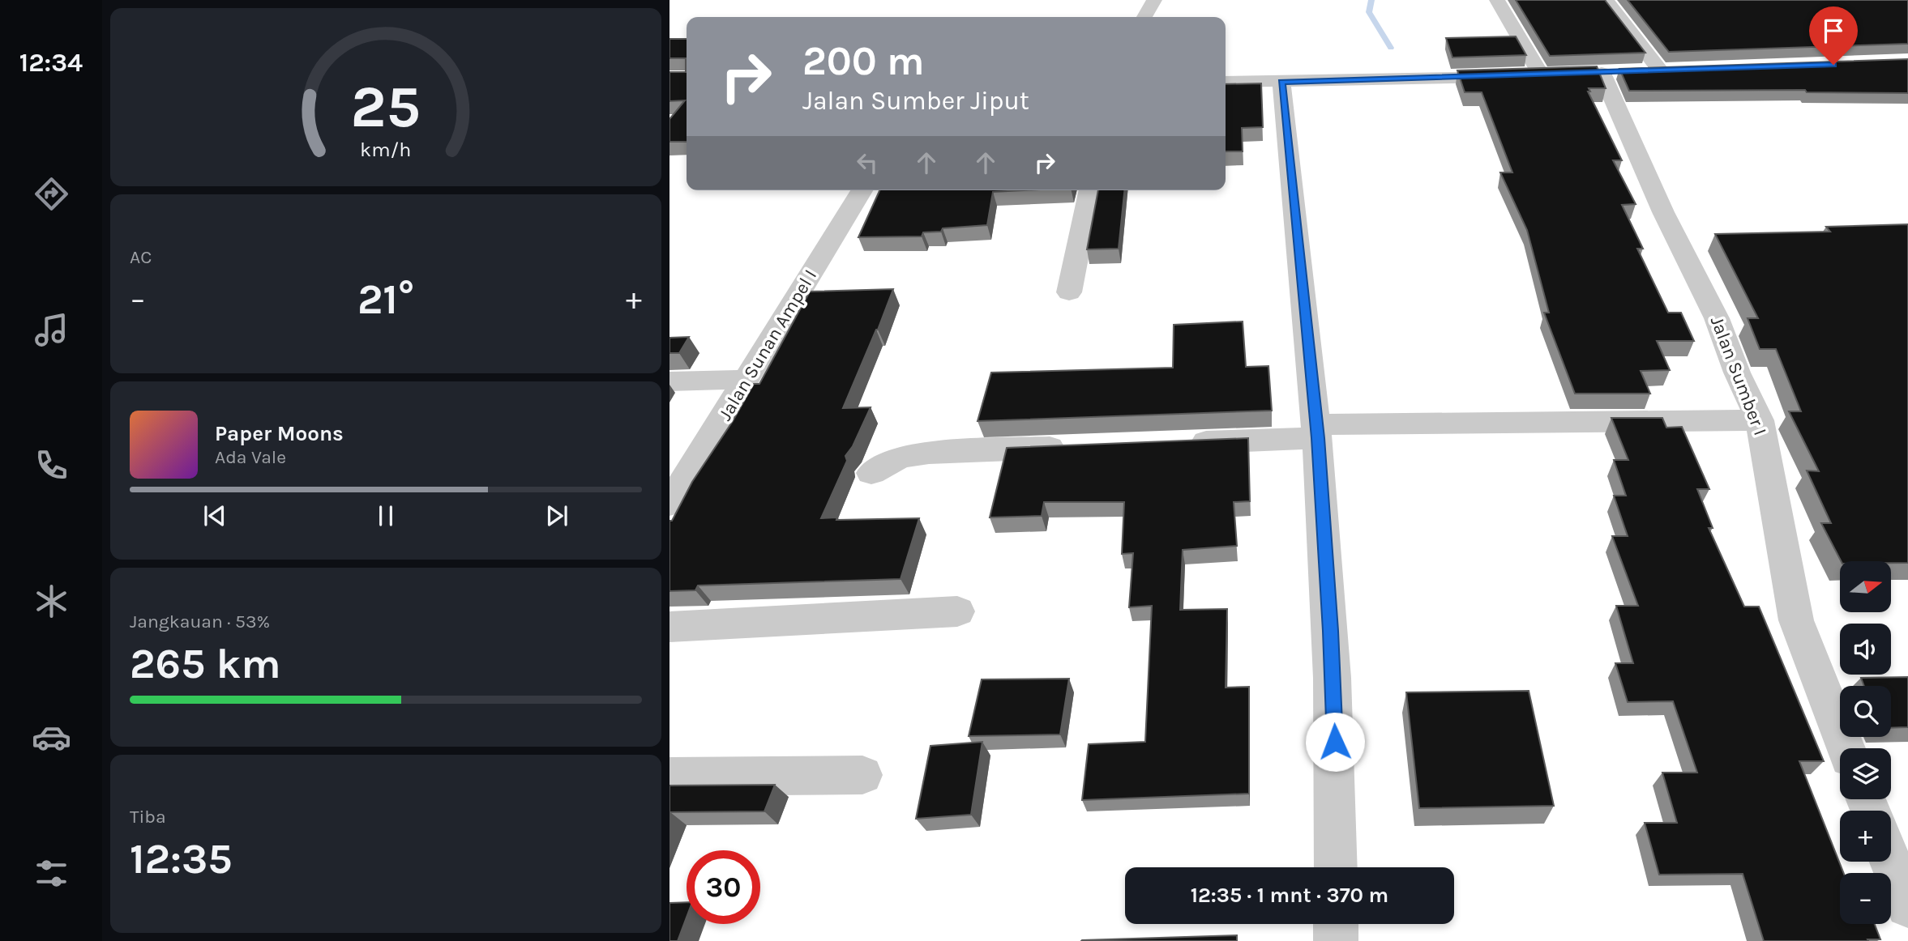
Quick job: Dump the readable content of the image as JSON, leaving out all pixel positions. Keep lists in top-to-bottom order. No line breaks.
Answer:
{"streets":{"street":["Jalan Sunan Ampel I","Jalan Sumber I"]},"north":"right","page":{"tabs":"12:34","turn":["200 m","Jalan Sumber Jiput"],"tile":["AC",["Jangkauan · 53%","265 km"],["Tiba","12:35"]],"heat":["−","21°","+"],"song":["Paper Moons","Ada Vale"],"map_buttons":["+","−"],"limit":"30","trip":"12:35 · 1 mnt · 370 m","gauge":["25","km/h"]}}
